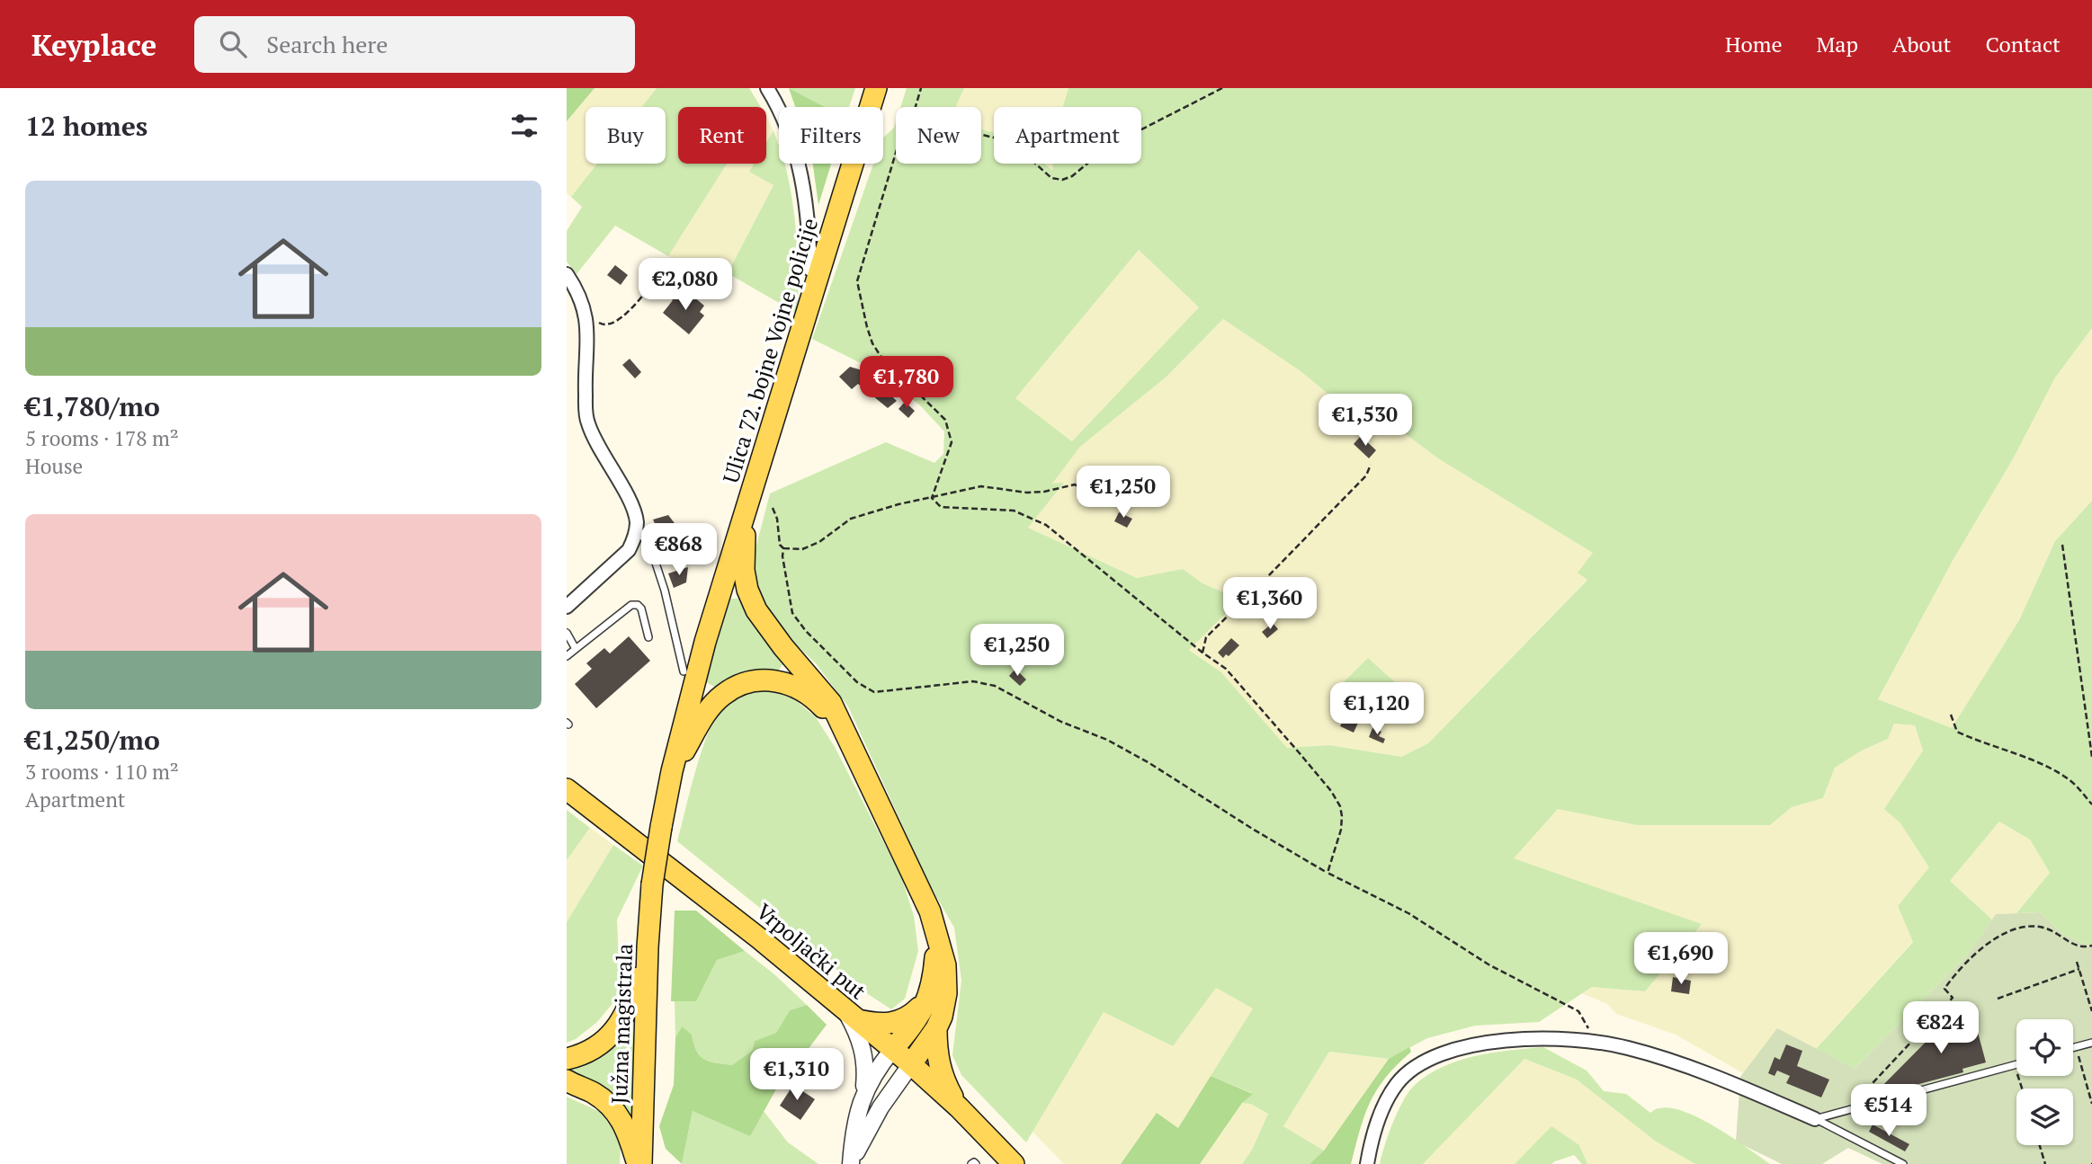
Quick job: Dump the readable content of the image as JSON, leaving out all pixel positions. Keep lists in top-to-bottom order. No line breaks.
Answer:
{"streets":{"main road":["Ulica 72. bojne Vojne policije","Vrpoljački put","Južna magistrala"]},"crossings":[["Ulica 72. bojne Vojne policije","Južna magistrala"]],"page":{"header":"Keyplace","search":"Search here","nav":["Home","Map","About","Contact"],"heading":"12 homes","chip":["Buy","Rent","Filters","New","Apartment"],"list":[{"name":"€1,780/mo","note":"5 rooms · 178 m² · House"},{"name":"€1,250/mo","note":"3 rooms · 110 m² · Apartment"}],"price":["€2,080","€1,780","€1,530","€1,250","€868","€1,360","€1,250","€1,120","€1,690","€824","€1,310","€514"]}}
